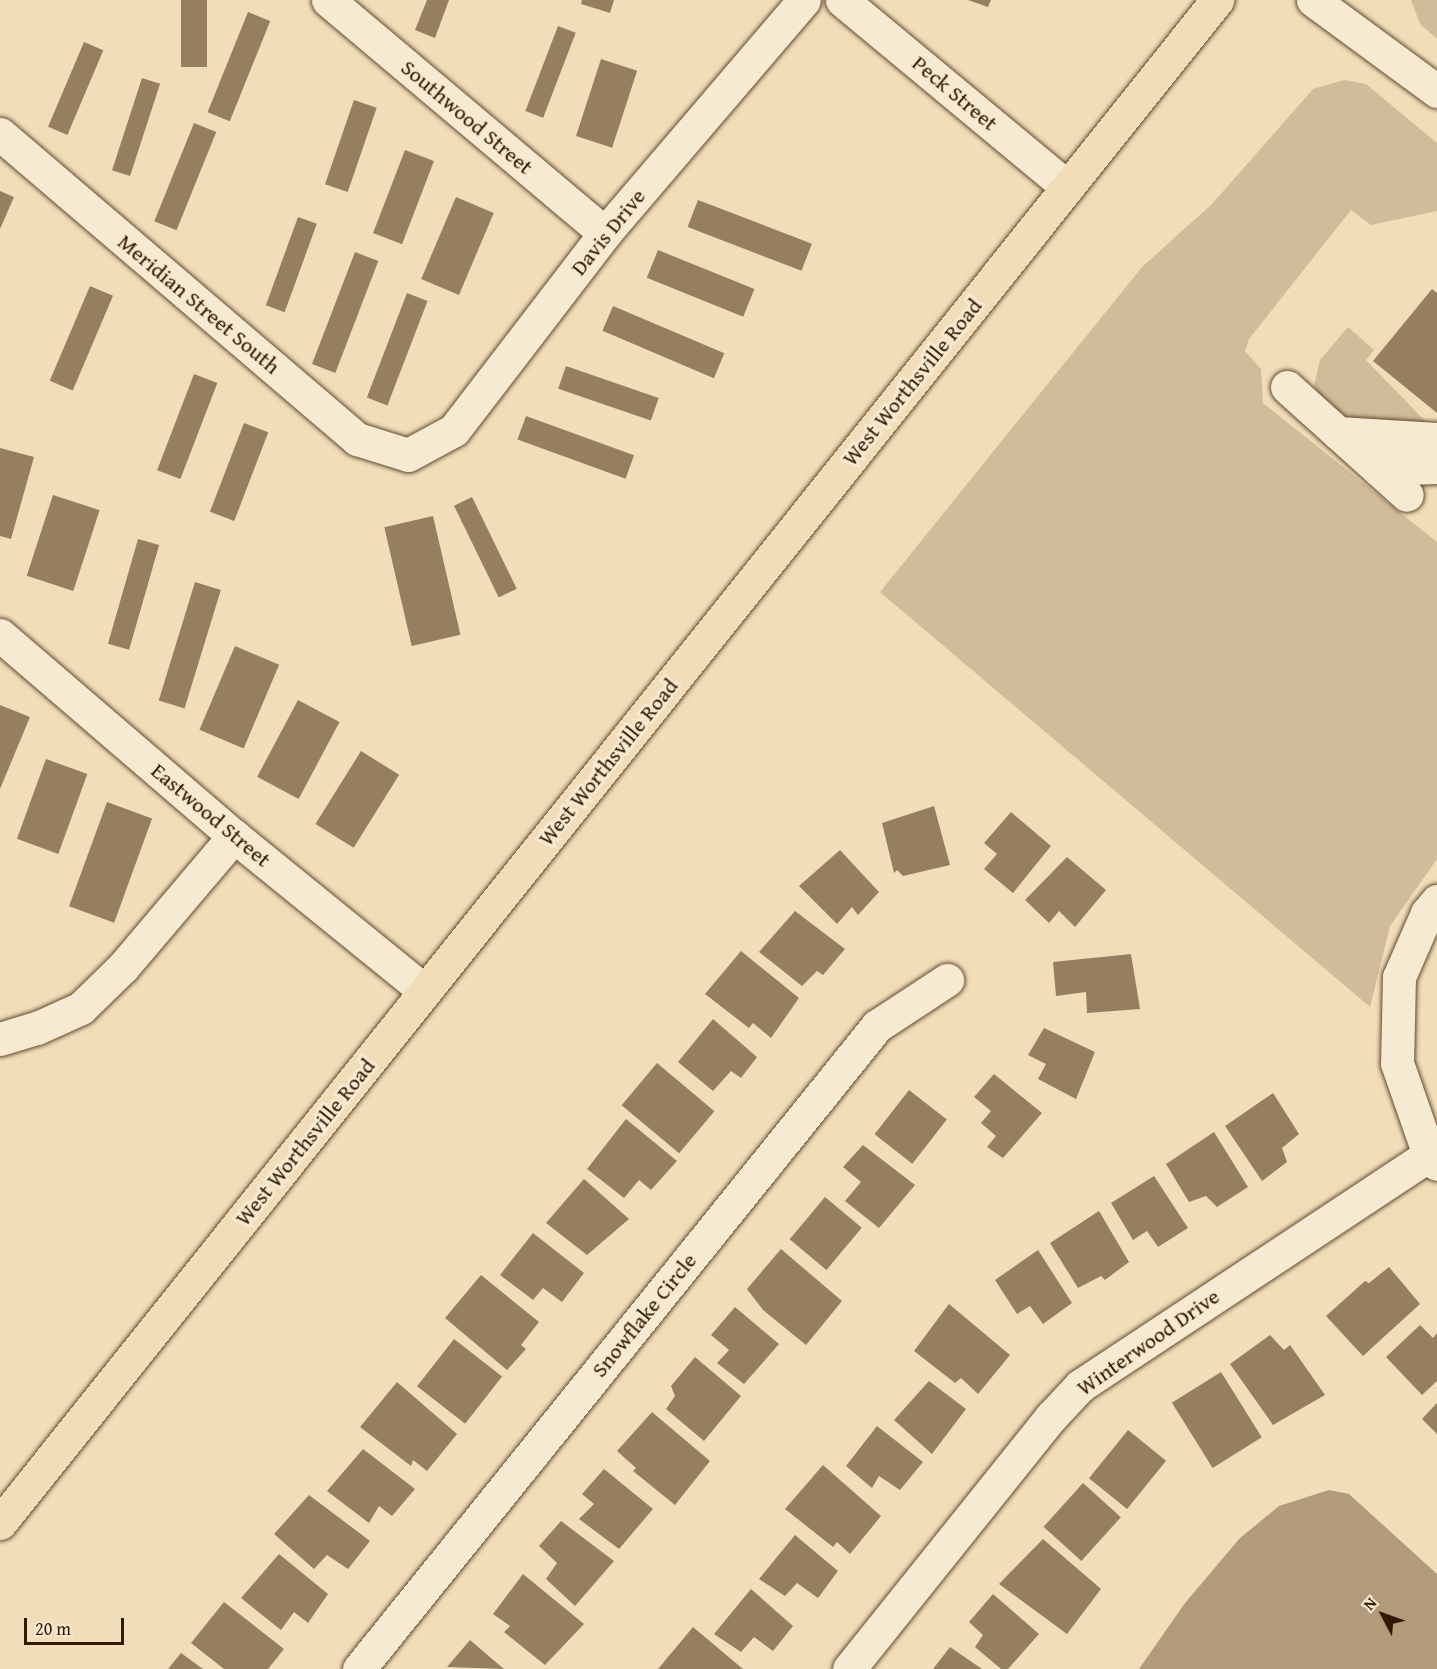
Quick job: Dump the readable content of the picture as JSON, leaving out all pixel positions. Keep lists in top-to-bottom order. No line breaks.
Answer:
{"streets":{"main road":["West Worthsville Road"],"street":["Peck Street","Southwood Street","Davis Drive","Meridian Street South","Eastwood Street","Snowflake Circle","Winterwood Drive"]},"crossings":[["Peck Street","West Worthsville Road"],["Southwood Street","Davis Drive"],["Davis Drive","Meridian Street South"],["West Worthsville Road","Eastwood Street"]],"scale_bar":"20 m","north":"top left"}
